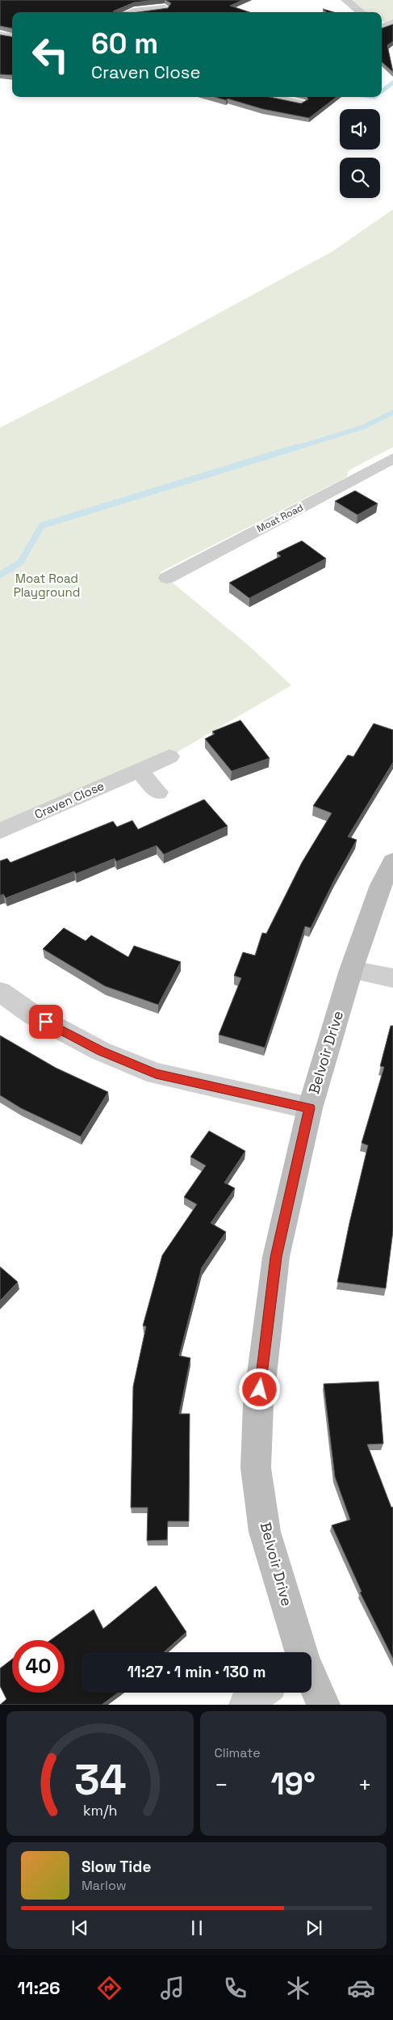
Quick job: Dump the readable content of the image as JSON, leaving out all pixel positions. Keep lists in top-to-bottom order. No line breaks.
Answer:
{"streets":{"street":["Moat Road","Craven Close","Belvoir Drive"]},"parks":["Moat Road Playground"],"page":{"turn":["60 m","Craven Close"],"limit":"40","trip":"11:27 · 1 min · 130 m","tile":"Climate","heat":["−","19°","+"],"song":["Slow Tide","Marlow"],"tabs":"11:26","gauge":["34","km/h"]}}
